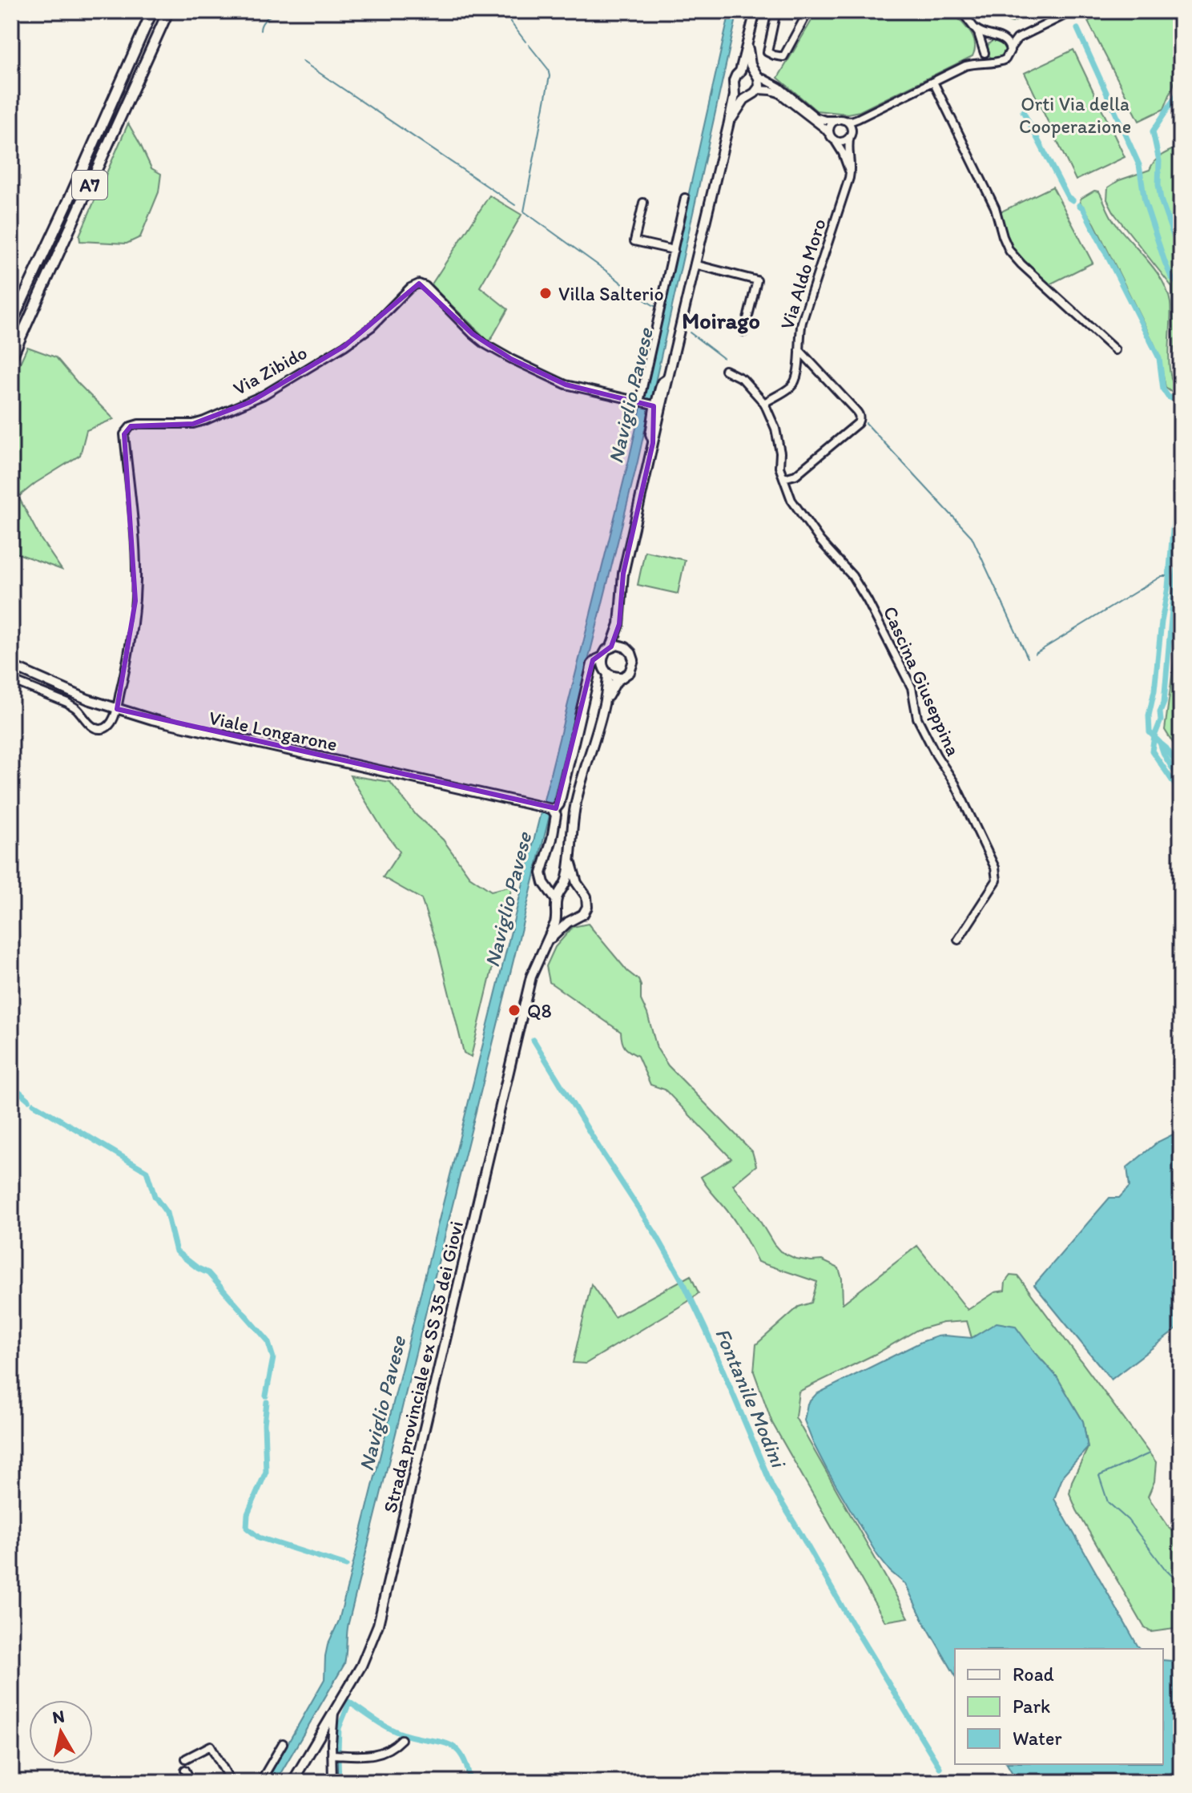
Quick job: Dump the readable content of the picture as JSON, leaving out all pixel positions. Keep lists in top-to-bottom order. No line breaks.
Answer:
{"streets":{"highway":["A7"],"main road":["Viale Longarone","Strada provinciale ex SS 35 dei Giovi"],"street":["Via Aldo Moro","Via Zibido","Cascina Giuseppina"]},"crossings":[["Via Aldo Moro","Cascina Giuseppina"],["Via Zibido","Viale Longarone"]],"districts":["Moirago"],"water":["Naviglio Pavese","Fontanile Modini"],"parks":["Orti Via della Cooperazione"],"places":["Villa Salterio","Q8"],"legend":["Road","Park","Water"],"north":"top"}
